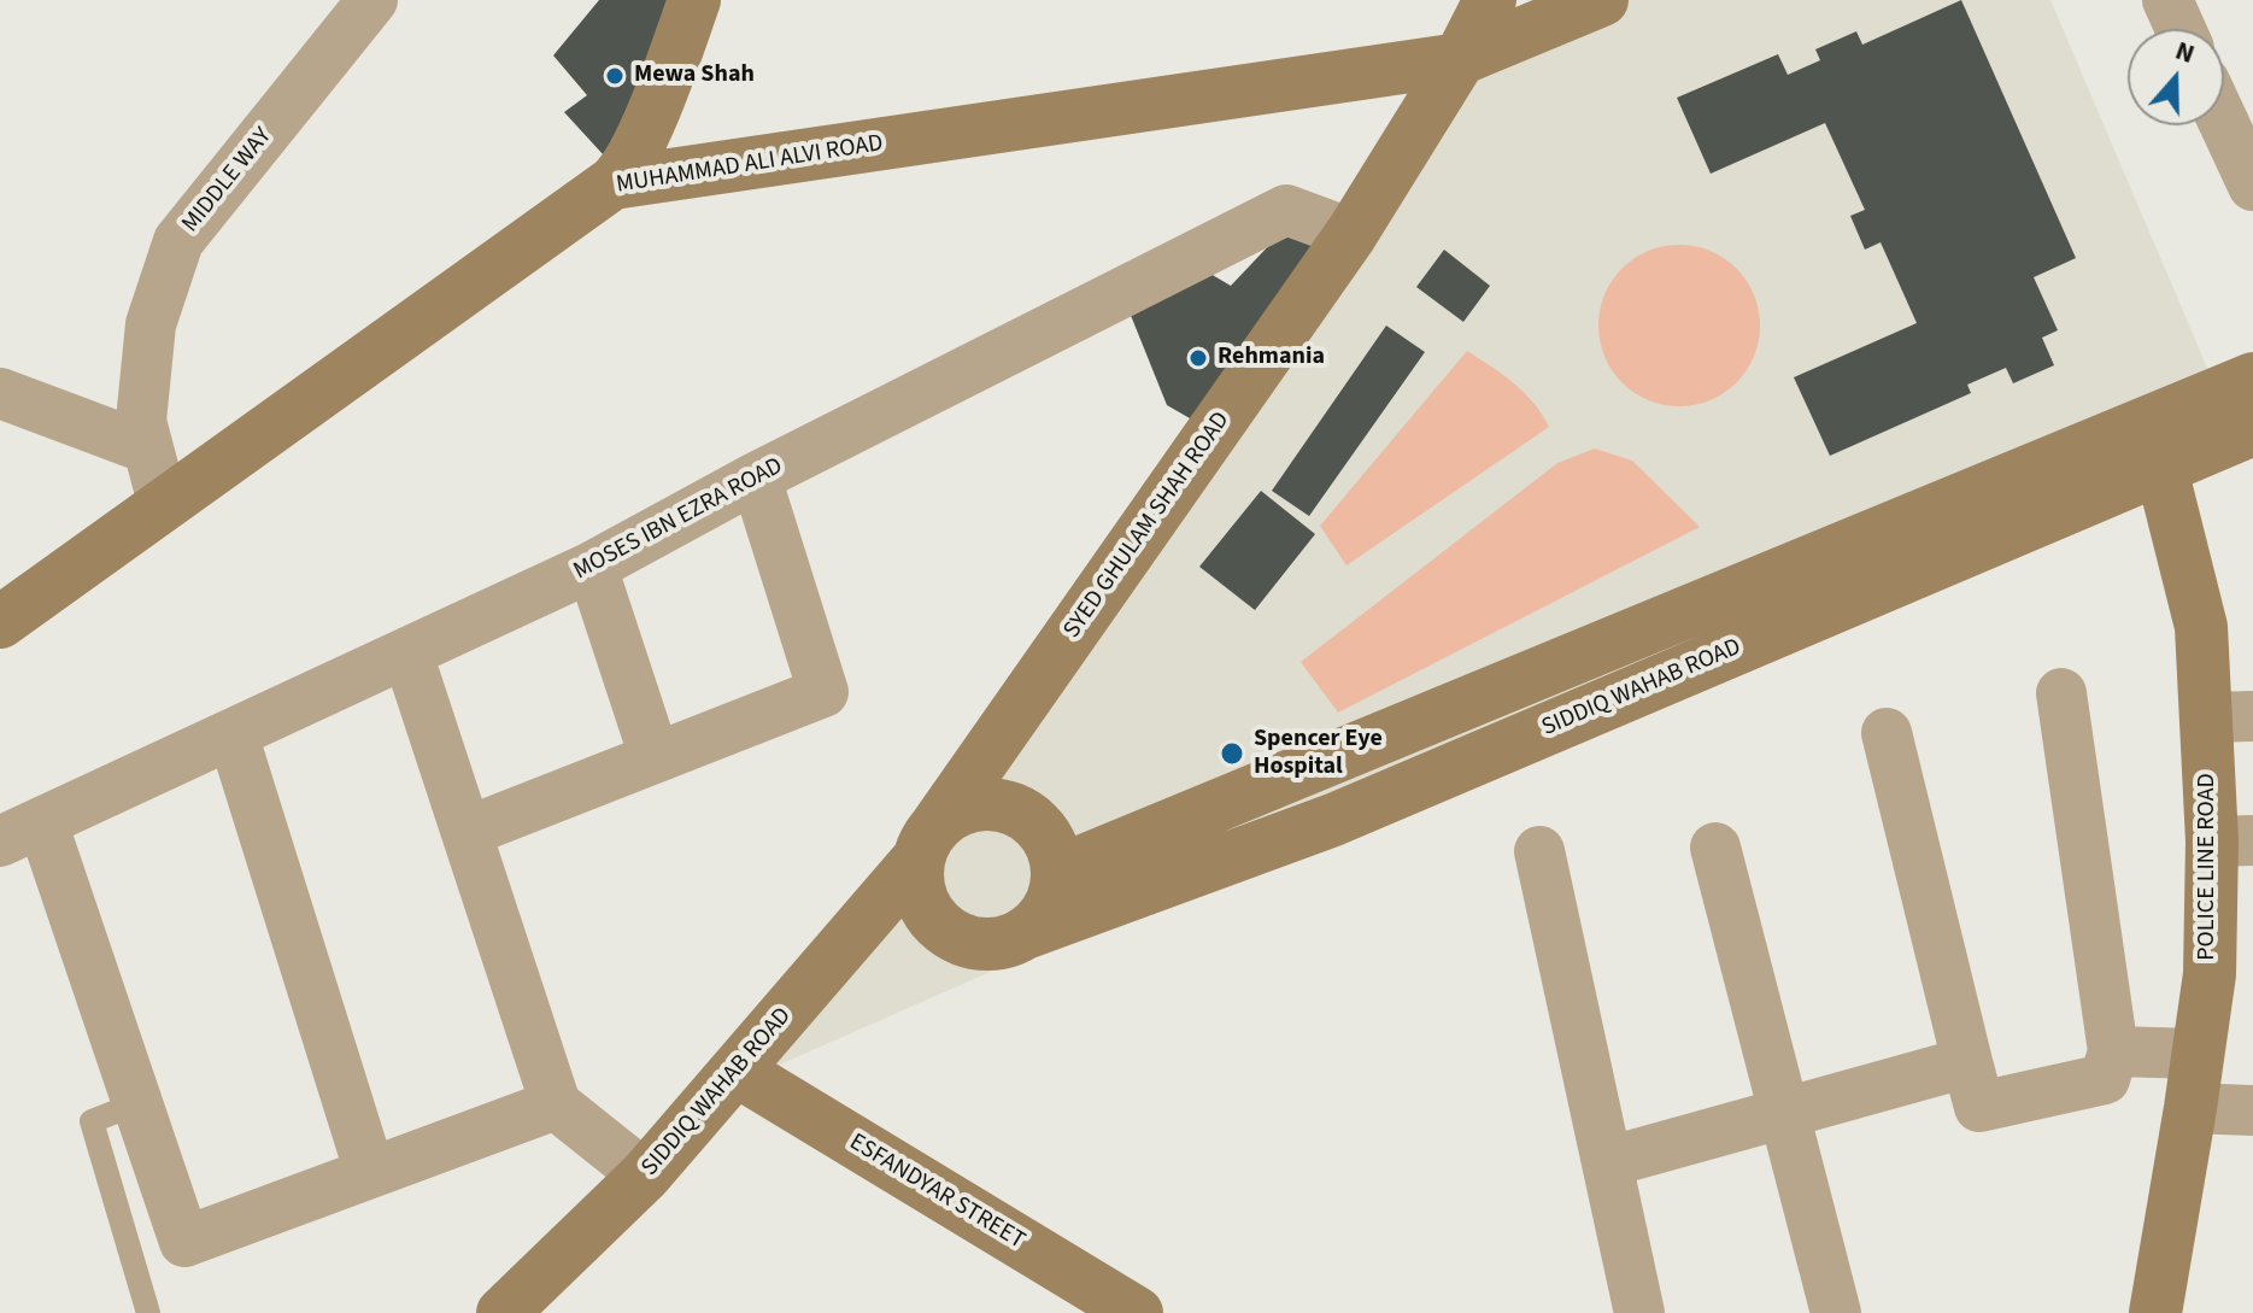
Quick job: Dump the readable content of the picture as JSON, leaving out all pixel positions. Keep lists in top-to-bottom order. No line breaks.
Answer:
{"streets":{"main road":["MUHAMMAD ALI ALVI ROAD","SYED GHULAM SHAH ROAD","SIDDIQ WAHAB ROAD","POLICE LINE ROAD","ESFANDYAR STREET"],"street":["MIDDLE WAY","MOSES IBN EZRA ROAD"]},"crossings":[["MUHAMMAD ALI ALVI ROAD","MIDDLE WAY"],["MUHAMMAD ALI ALVI ROAD","SYED GHULAM SHAH ROAD"],["MOSES IBN EZRA ROAD","SYED GHULAM SHAH ROAD"],["SYED GHULAM SHAH ROAD","SIDDIQ WAHAB ROAD"],["SIDDIQ WAHAB ROAD","POLICE LINE ROAD"],["SIDDIQ WAHAB ROAD","ESFANDYAR STREET"]],"places":["Mewa Shah","Rehmania","Spencer Eye Hospital"],"north":"top"}
